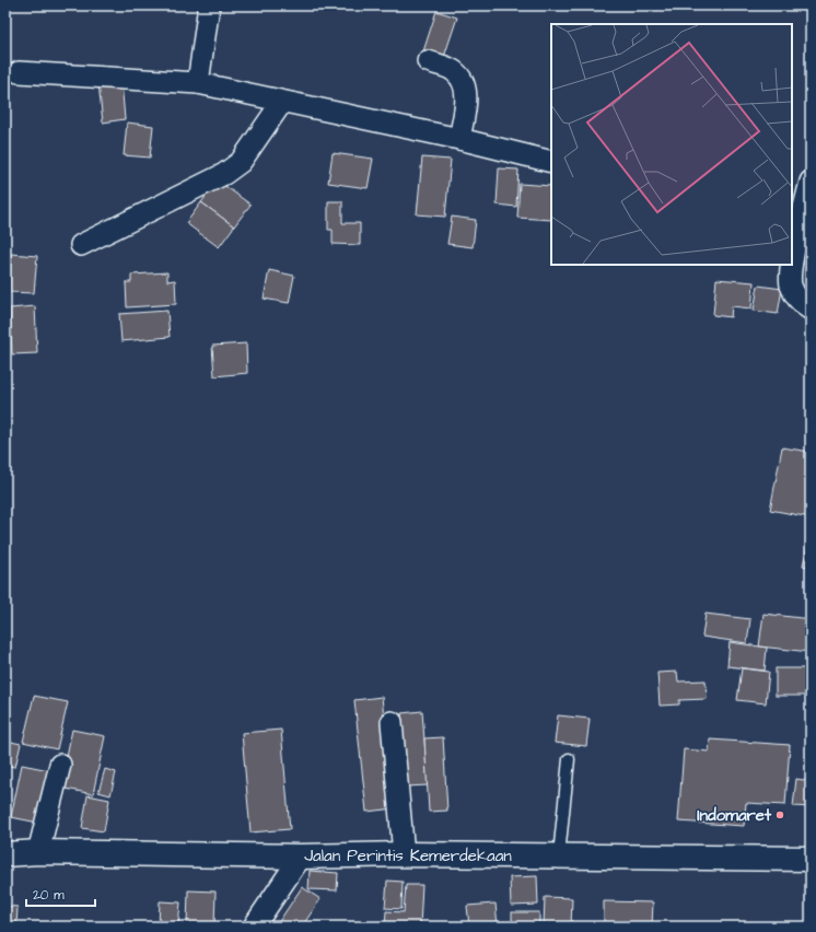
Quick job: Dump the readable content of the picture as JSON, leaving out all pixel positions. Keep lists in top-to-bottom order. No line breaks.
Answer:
{"streets":{"main road":["Jalan Perintis Kemerdekaan"]},"places":["Indomaret"],"scale_bar":"20 m"}
